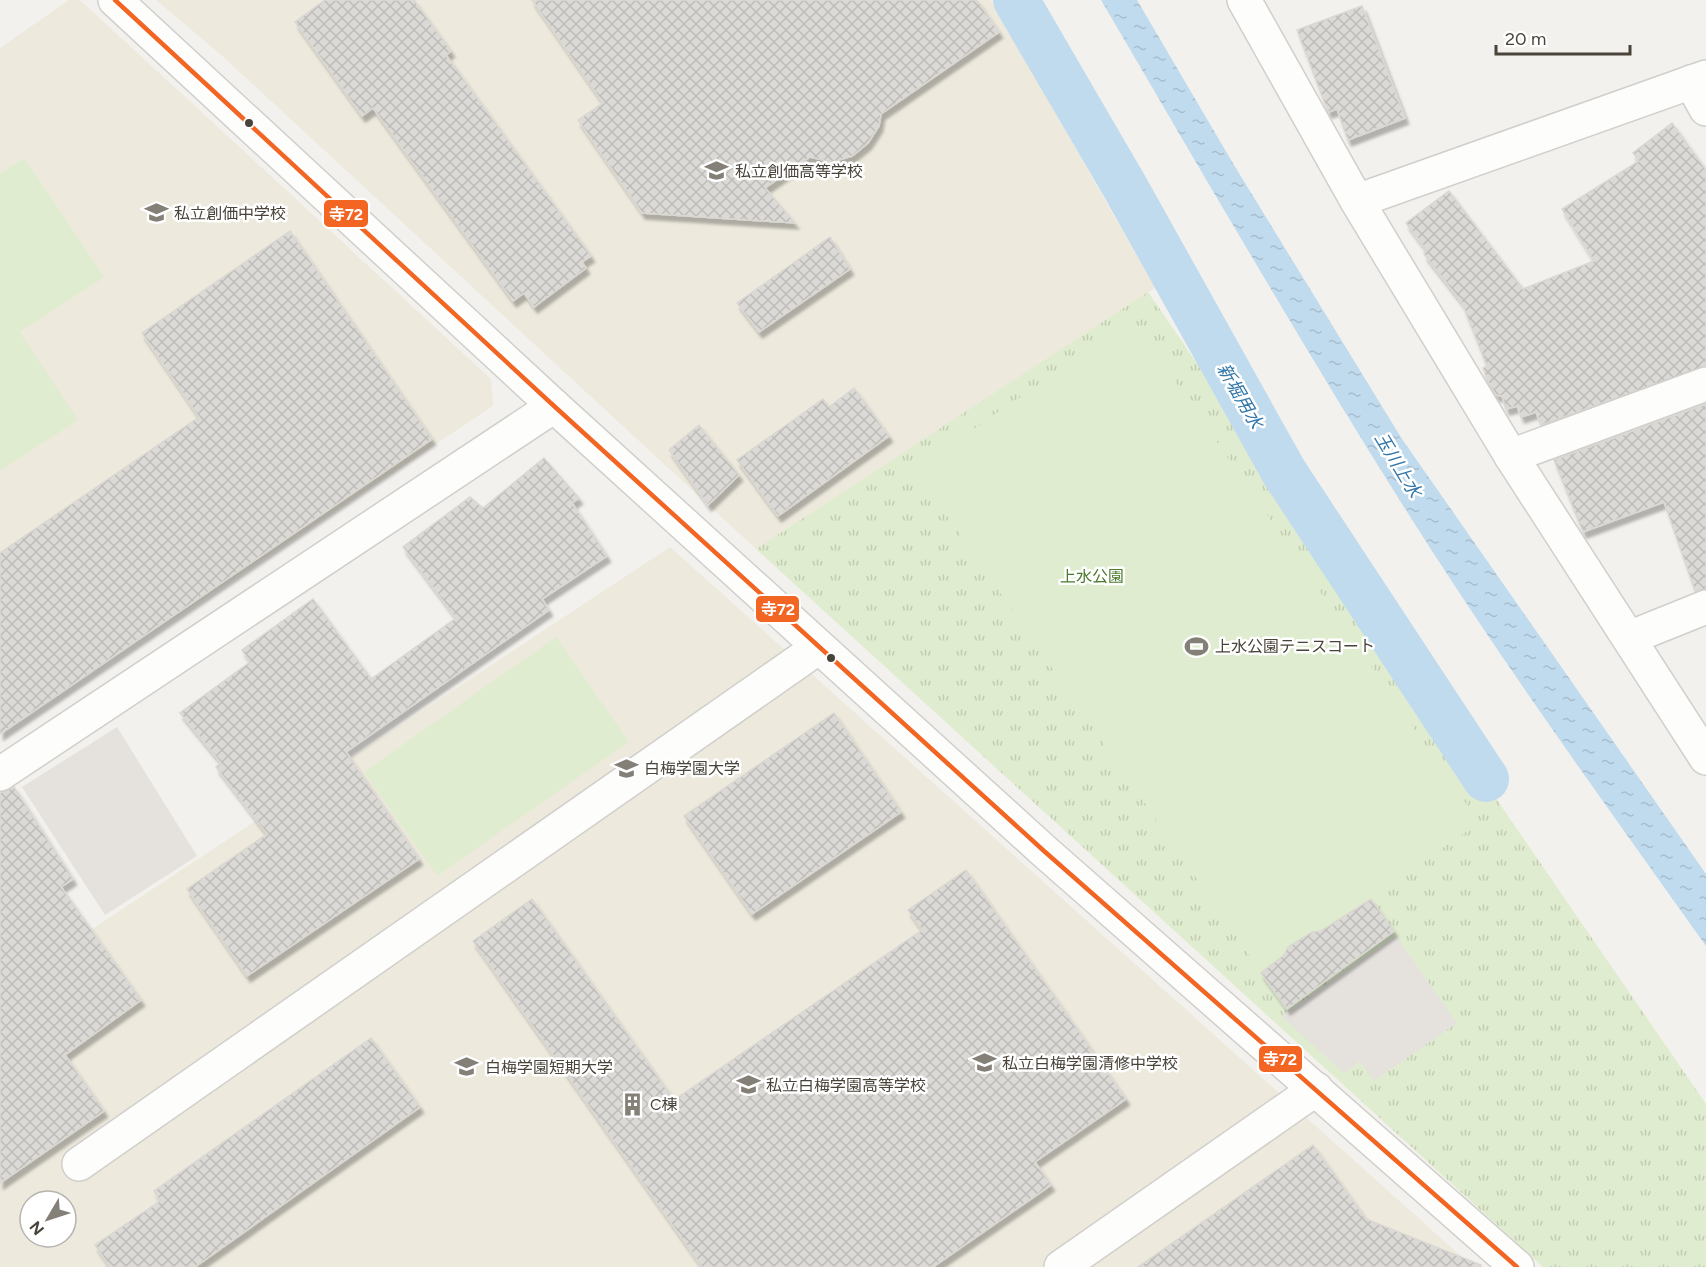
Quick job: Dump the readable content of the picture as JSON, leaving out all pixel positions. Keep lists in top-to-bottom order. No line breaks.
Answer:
{"water":["新堀用水","玉川上水"],"parks":["上水公園"],"places":{"school or university":["私立創価高等学校","私立創価中学校","白梅学園大学","私立白梅学園清修中学校","白梅学園短期大学","私立白梅学園高等学校"],"sports":["上水公園テニスコート"],"building":["C棟"]},"lines":["transit line 寺72"],"scale_bar":"20 m","north":"bottom left"}
